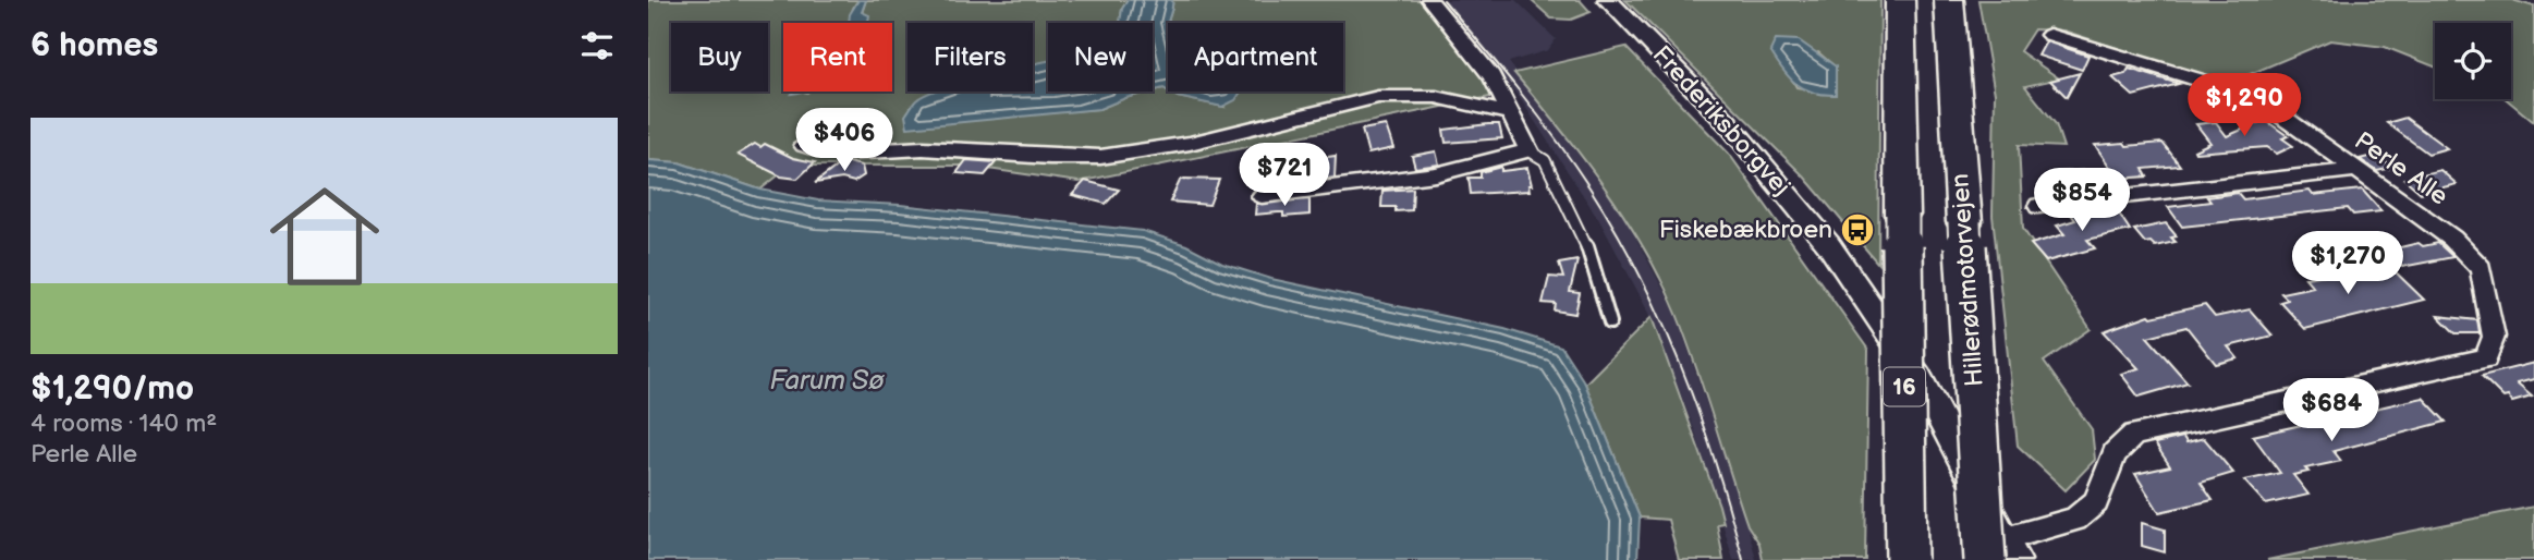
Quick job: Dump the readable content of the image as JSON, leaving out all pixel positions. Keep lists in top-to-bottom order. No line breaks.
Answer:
{"streets":{"highway":["Hillerødmotorvejen","16"],"street":["Frederiksborgvej","Perle Alle"]},"crossings":[["Frederiksborgvej","Perle Alle"],["Frederiksborgvej","Hillerødmotorvejen"],["Perle Alle","Hillerødmotorvejen"]],"water":["Farum Sø"],"places":{"bus stop":["Fiskebækbroen"]},"page":{"heading":"6 homes","chip":["Buy","Rent","Filters","New","Apartment"],"price":["$1,290","$406","$721","$854","$1,270","$684"],"list":[{"name":"$1,290/mo","note":"4 rooms · 140 m² · Perle Alle"}]}}
